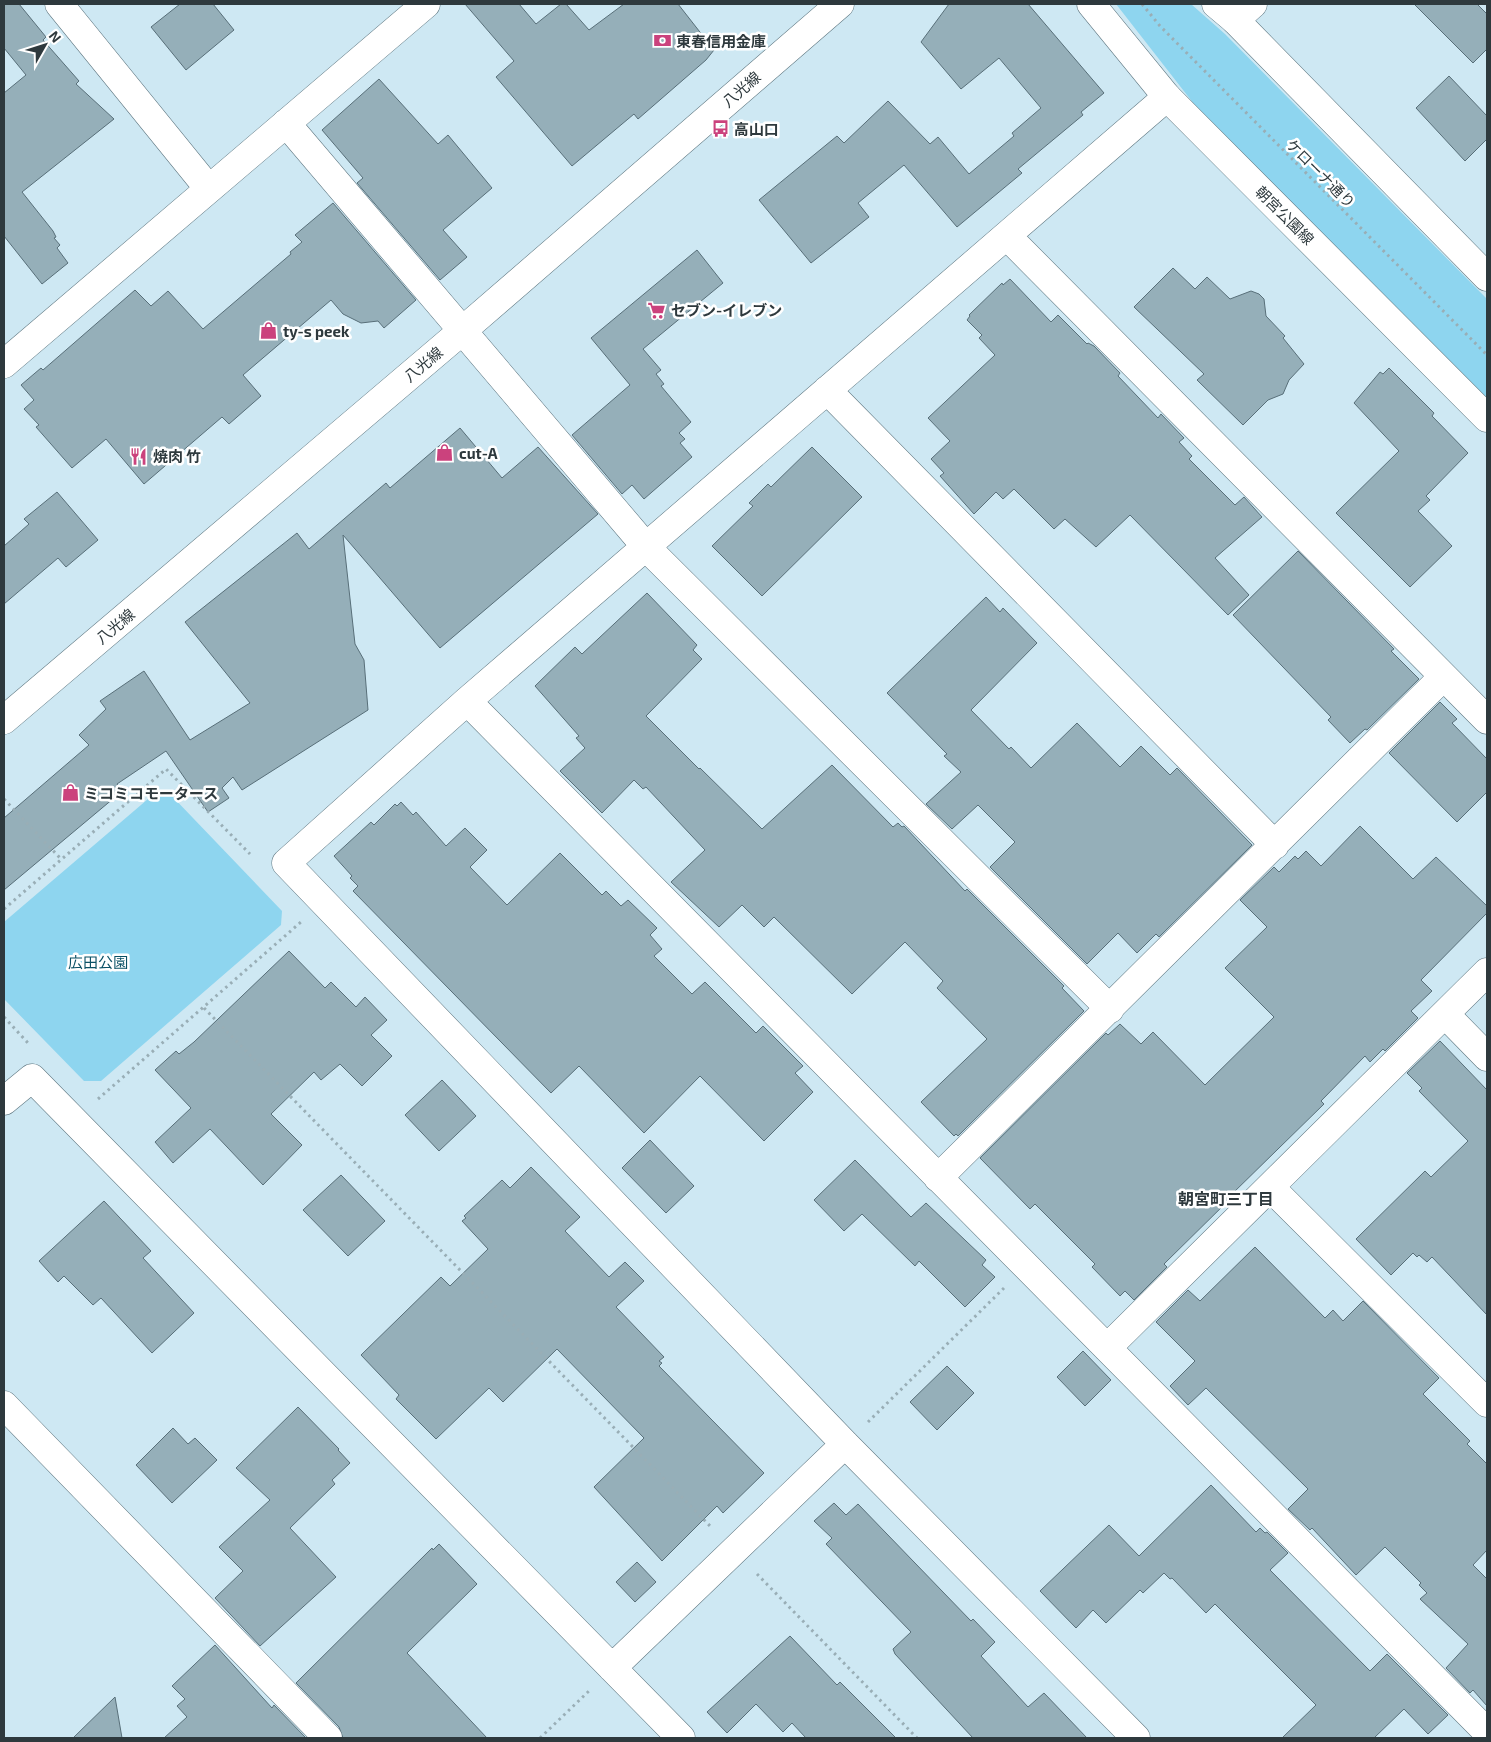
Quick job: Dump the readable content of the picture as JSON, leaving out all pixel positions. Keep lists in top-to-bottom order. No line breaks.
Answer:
{"streets":{"street":["八光線","朝宮公園線"],"path":["ケローナ通り"]},"districts":["朝宮町三丁目"],"parks":["広田公園"],"places":{"bank":["東春信用金庫"],"bus stop":["高山口"],"supermarket":["セブン-イレブン"],"shop":["ty-s peek","cut-A","ミコミコモータース"],"restaurant":["焼肉 竹"]},"north":"top right"}
